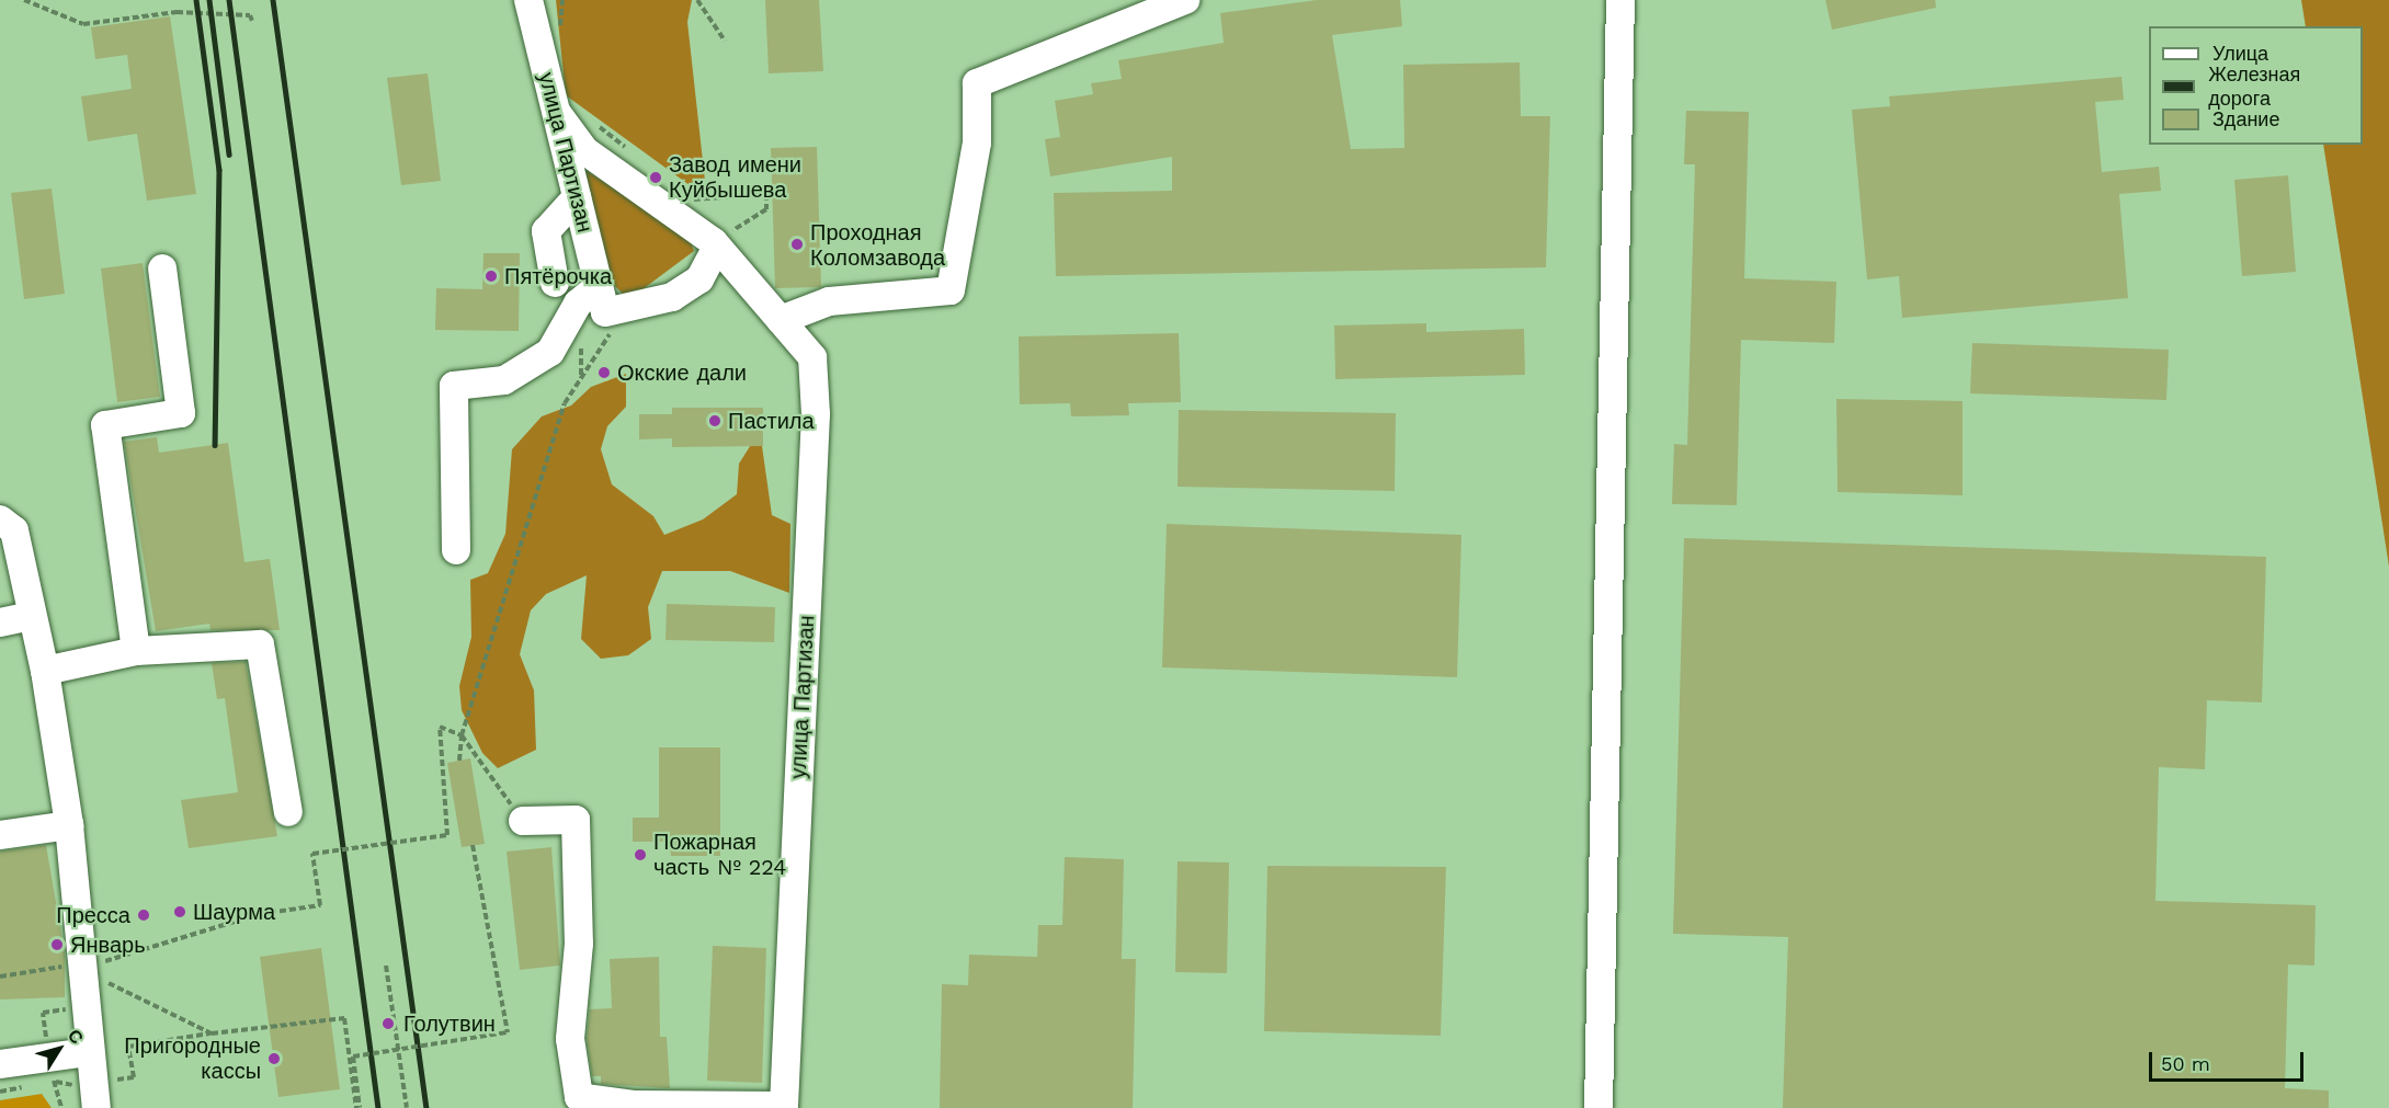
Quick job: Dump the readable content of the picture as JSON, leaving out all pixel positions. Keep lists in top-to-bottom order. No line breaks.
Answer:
{"streets":{"street":["улица Партизан"]},"places":["Завод имени Куйбышева","Проходная Коломзавода","Пятёрочка","Окские дали","Пастила","Пожарная часть № 224","Шаурма","Пресса","Январь","Голутвин","Пригородные кассы"],"legend":["Улица","Железная дорога","Здание"],"scale_bar":"50 m","north":"top right"}
